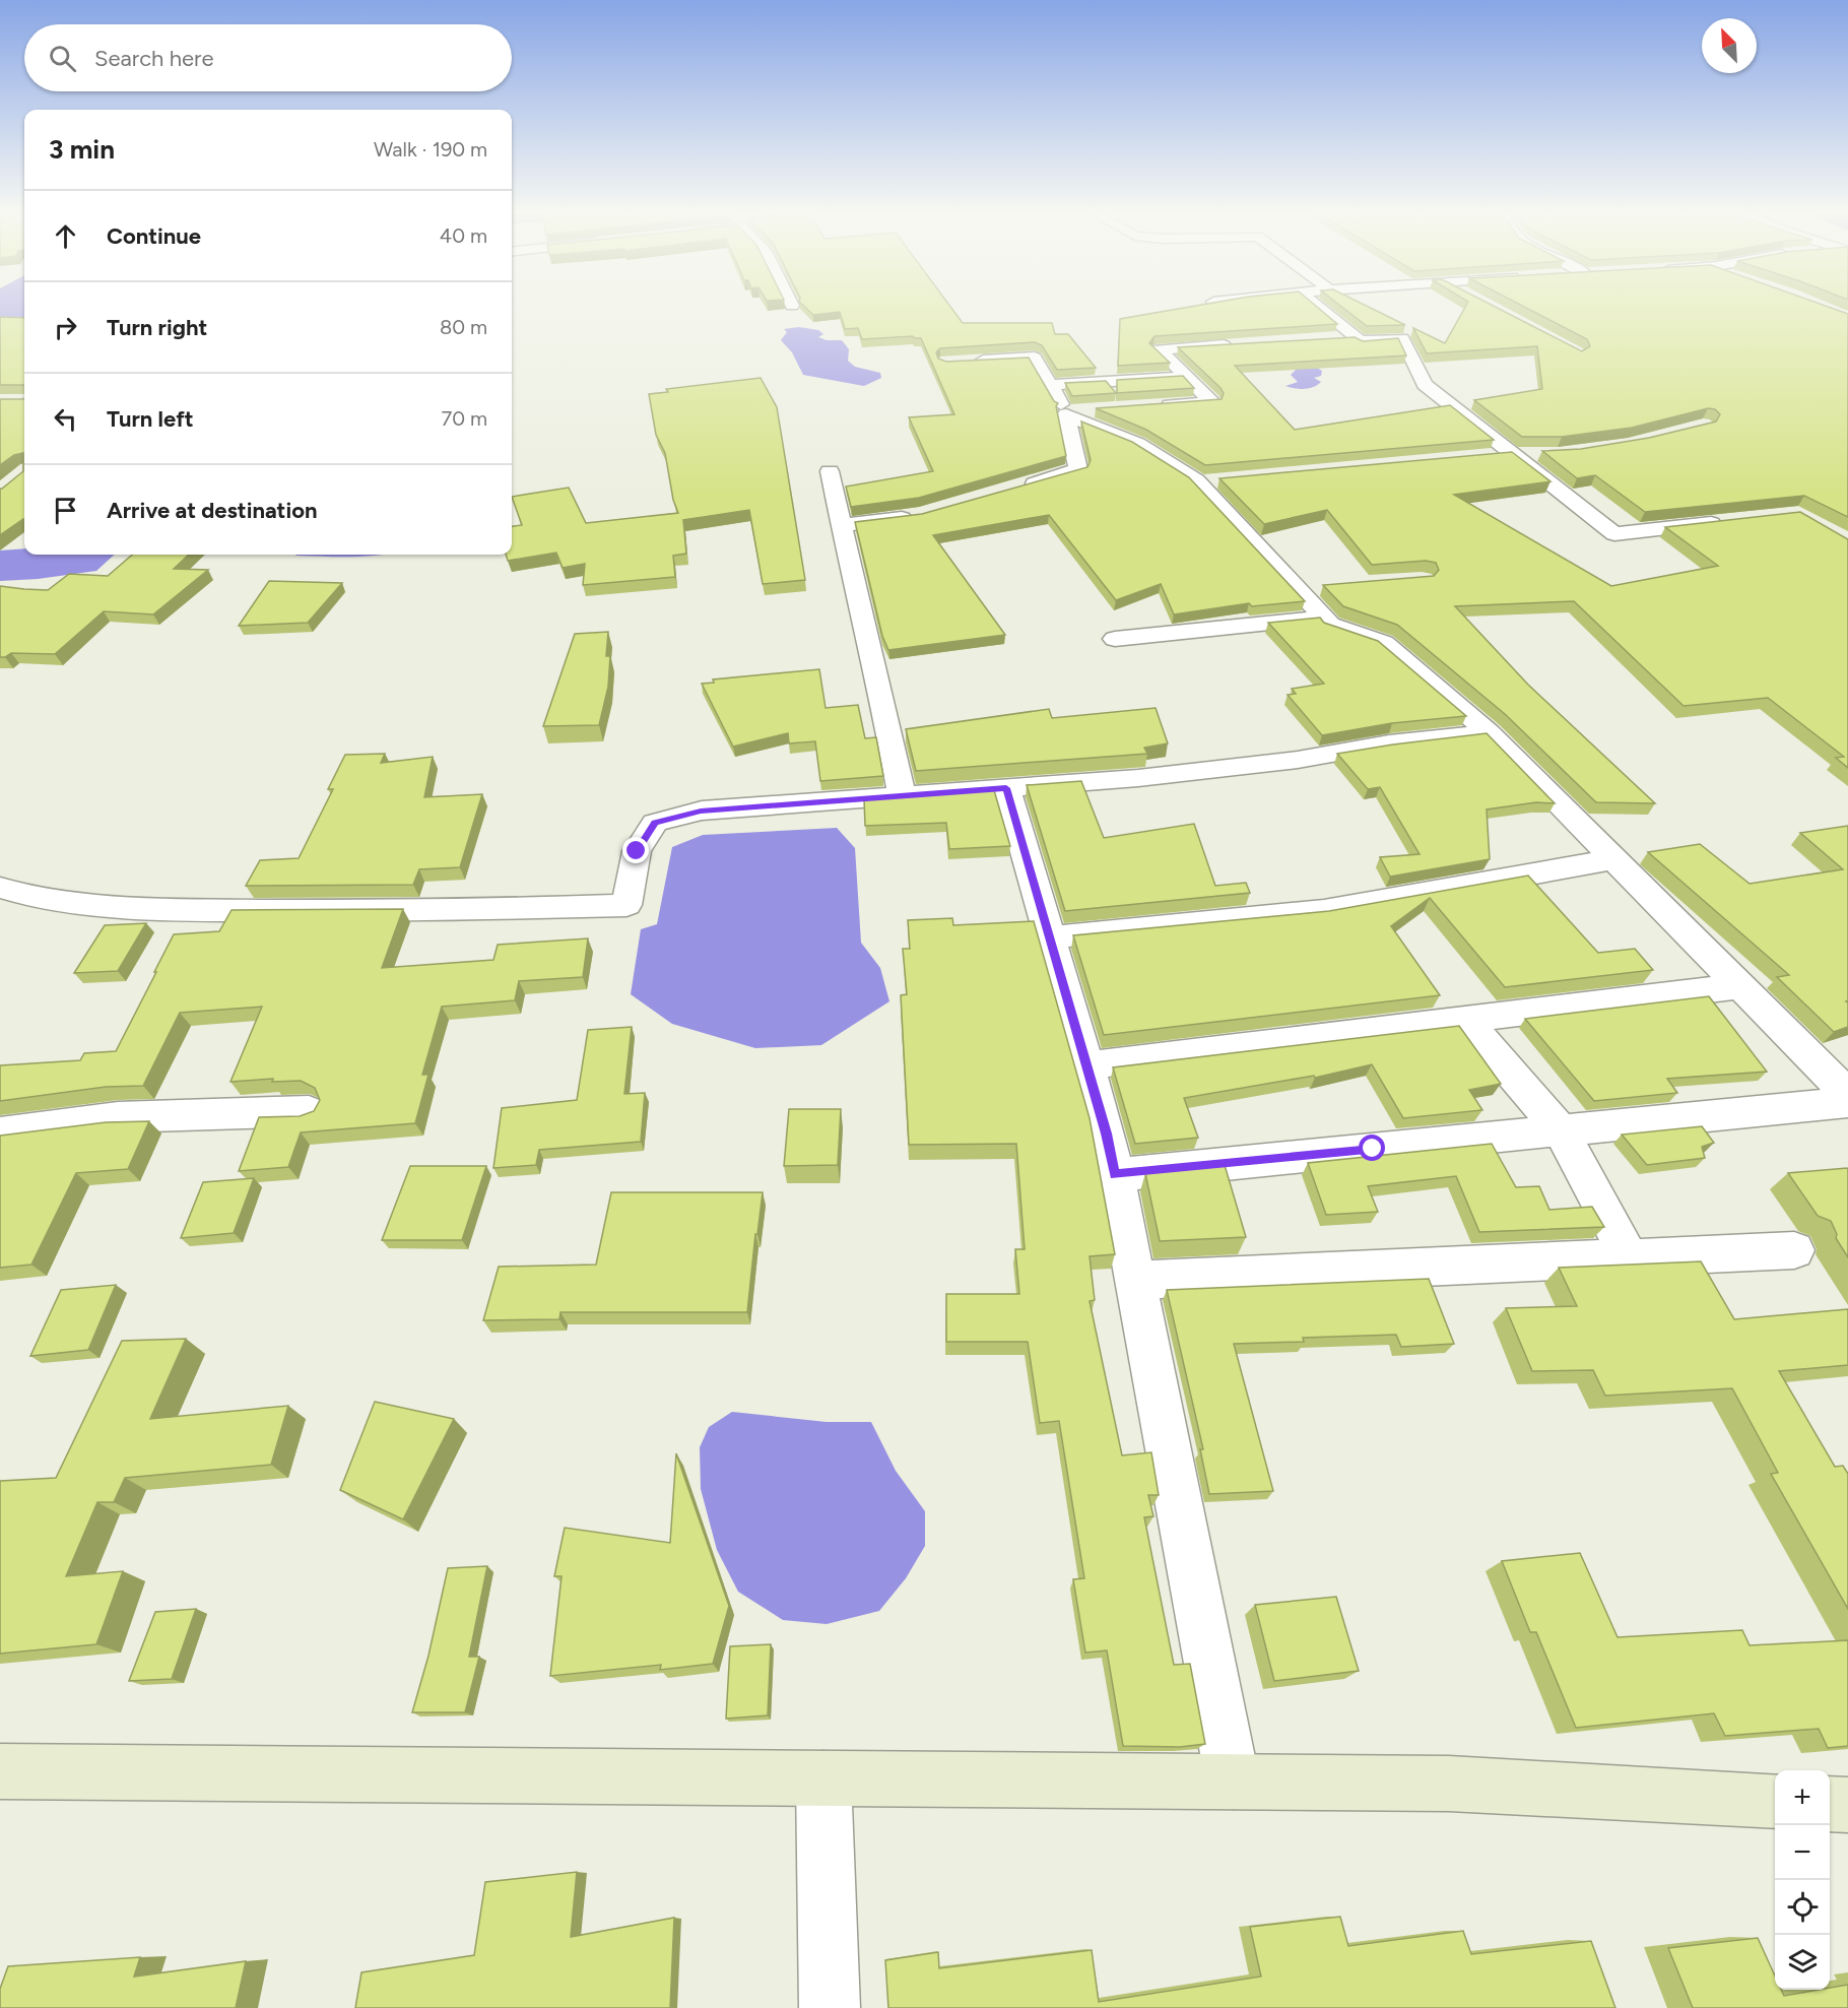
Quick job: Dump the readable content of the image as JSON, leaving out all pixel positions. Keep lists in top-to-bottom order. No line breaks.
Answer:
{"north":"top left","page":{"search":"Search here","heading":["3 min","Walk · 190 m"],"list":[["Continue","40 m"],["Turn right","80 m"],["Turn left","70 m"],"Arrive at destination"],"map_buttons":["+","−"]}}
